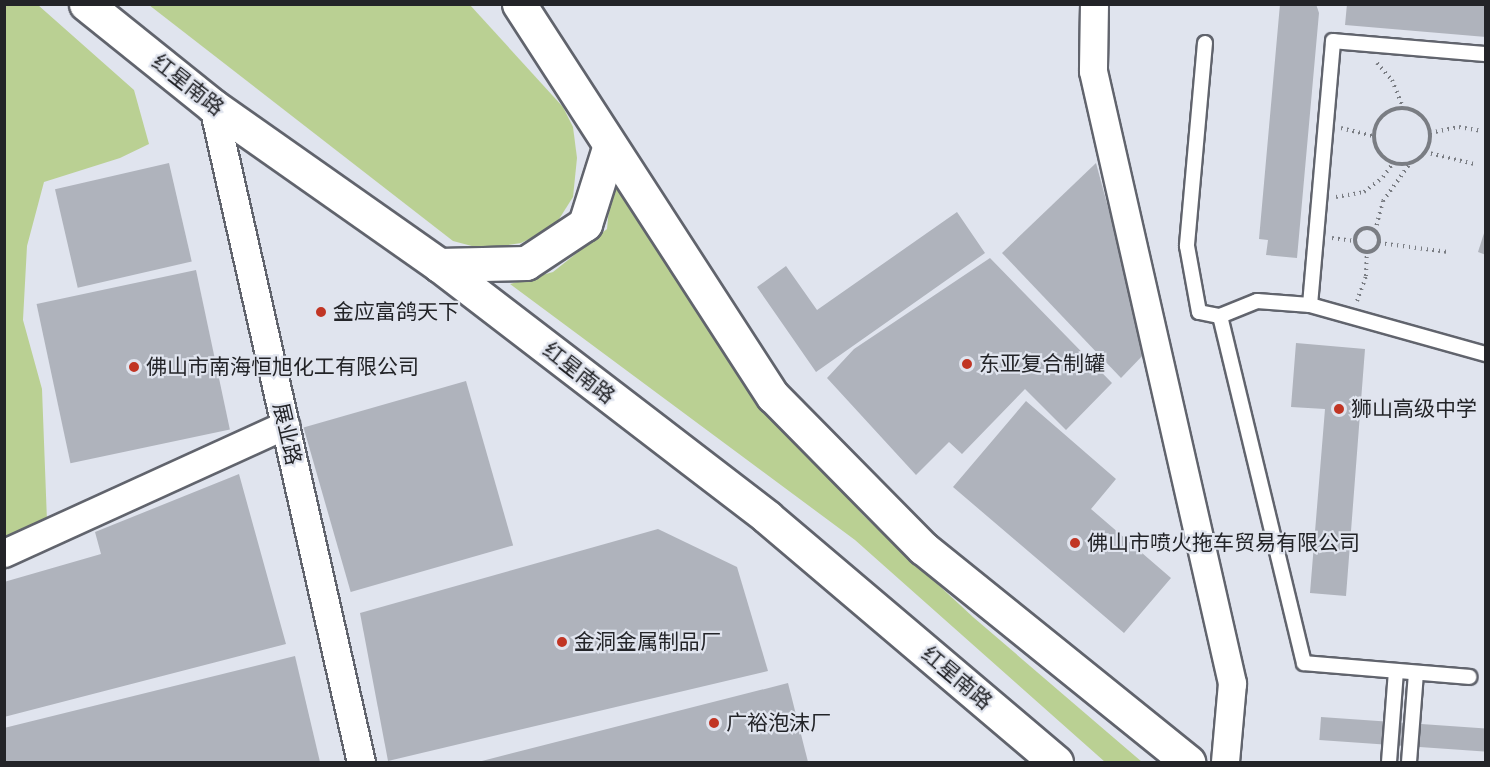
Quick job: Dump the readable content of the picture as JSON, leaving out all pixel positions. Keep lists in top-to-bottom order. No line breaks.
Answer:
{"streets":{"main road":["红星南路"],"street":["展业路"]},"crossings":[["红星南路","展业路"]],"places":["金应富鸽天下","东亚复合制罐","佛山市南海恒旭化工有限公司","狮山高级中学","佛山市喷火拖车贸易有限公司","金洞金属制品厂","广裕泡沫厂"]}
